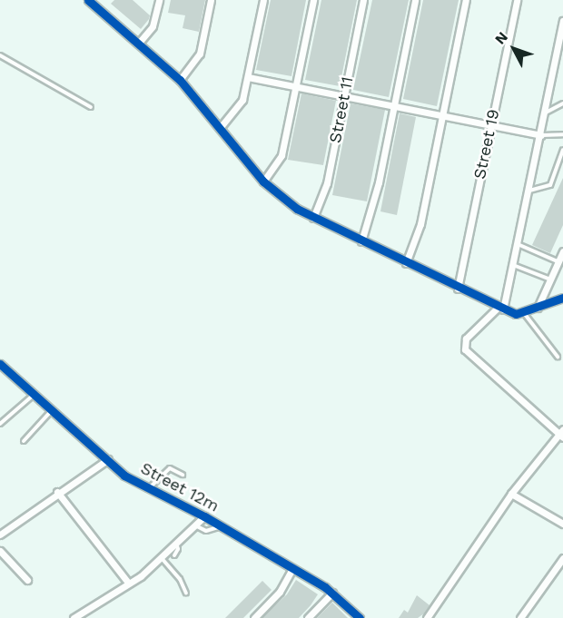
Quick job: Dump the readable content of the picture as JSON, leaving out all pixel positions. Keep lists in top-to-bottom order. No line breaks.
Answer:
{"streets":{"street":["Street 11","Street 19","Street 12m"]},"north":"top left"}
